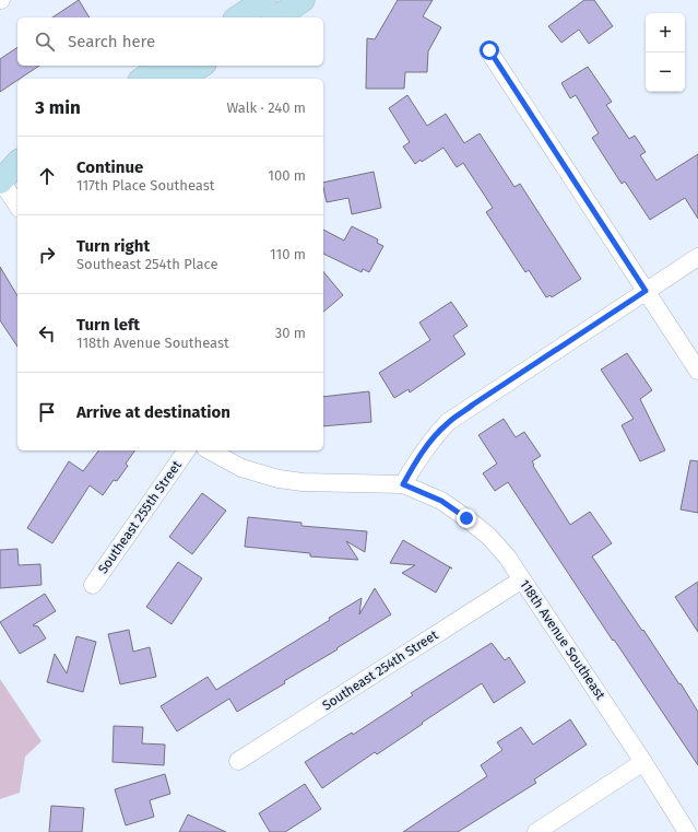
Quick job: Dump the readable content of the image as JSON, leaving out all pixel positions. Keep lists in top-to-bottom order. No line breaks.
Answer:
{"streets":{"street":["Southeast 255th Street","118th Avenue Southeast","Southeast 254th Street"]},"crossings":[["118th Avenue Southeast","Southeast 254th Street"]],"page":{"map_buttons":["+","−"],"search":"Search here","heading":["3 min","Walk · 240 m"],"list":[["Continue","117th Place Southeast","100 m"],["Turn right","Southeast 254th Place","110 m"],["Turn left","118th Avenue Southeast","30 m"],"Arrive at destination"]}}
